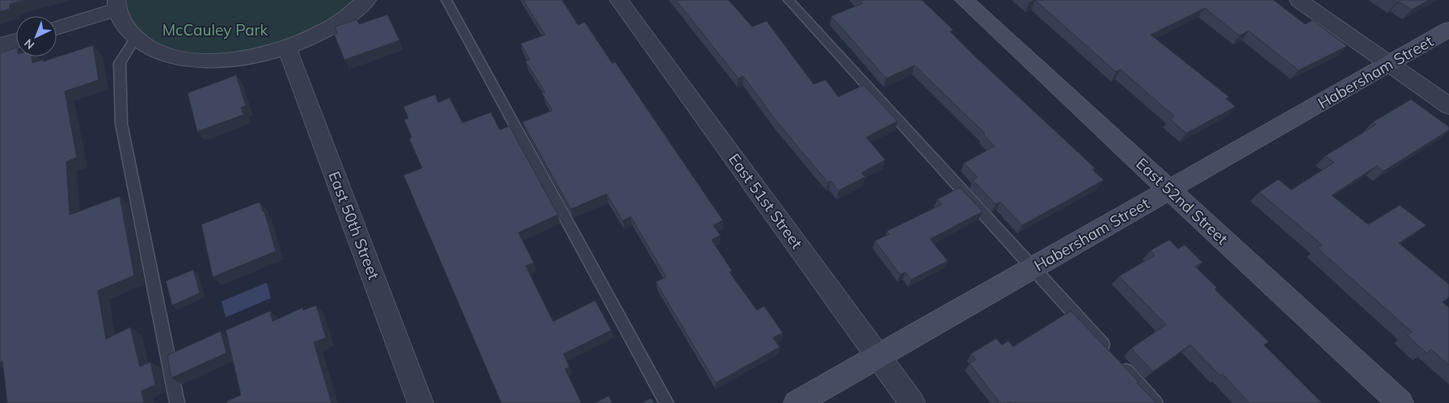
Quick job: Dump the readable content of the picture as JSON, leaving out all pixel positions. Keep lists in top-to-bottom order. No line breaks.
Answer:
{"streets":{"street":["Habersham Street","East 51st Street","East 52nd Street","East 50th Street"]},"crossings":[["Habersham Street","East 51st Street"],["Habersham Street","East 52nd Street"]],"parks":["McCauley Park"],"north":"bottom left"}
